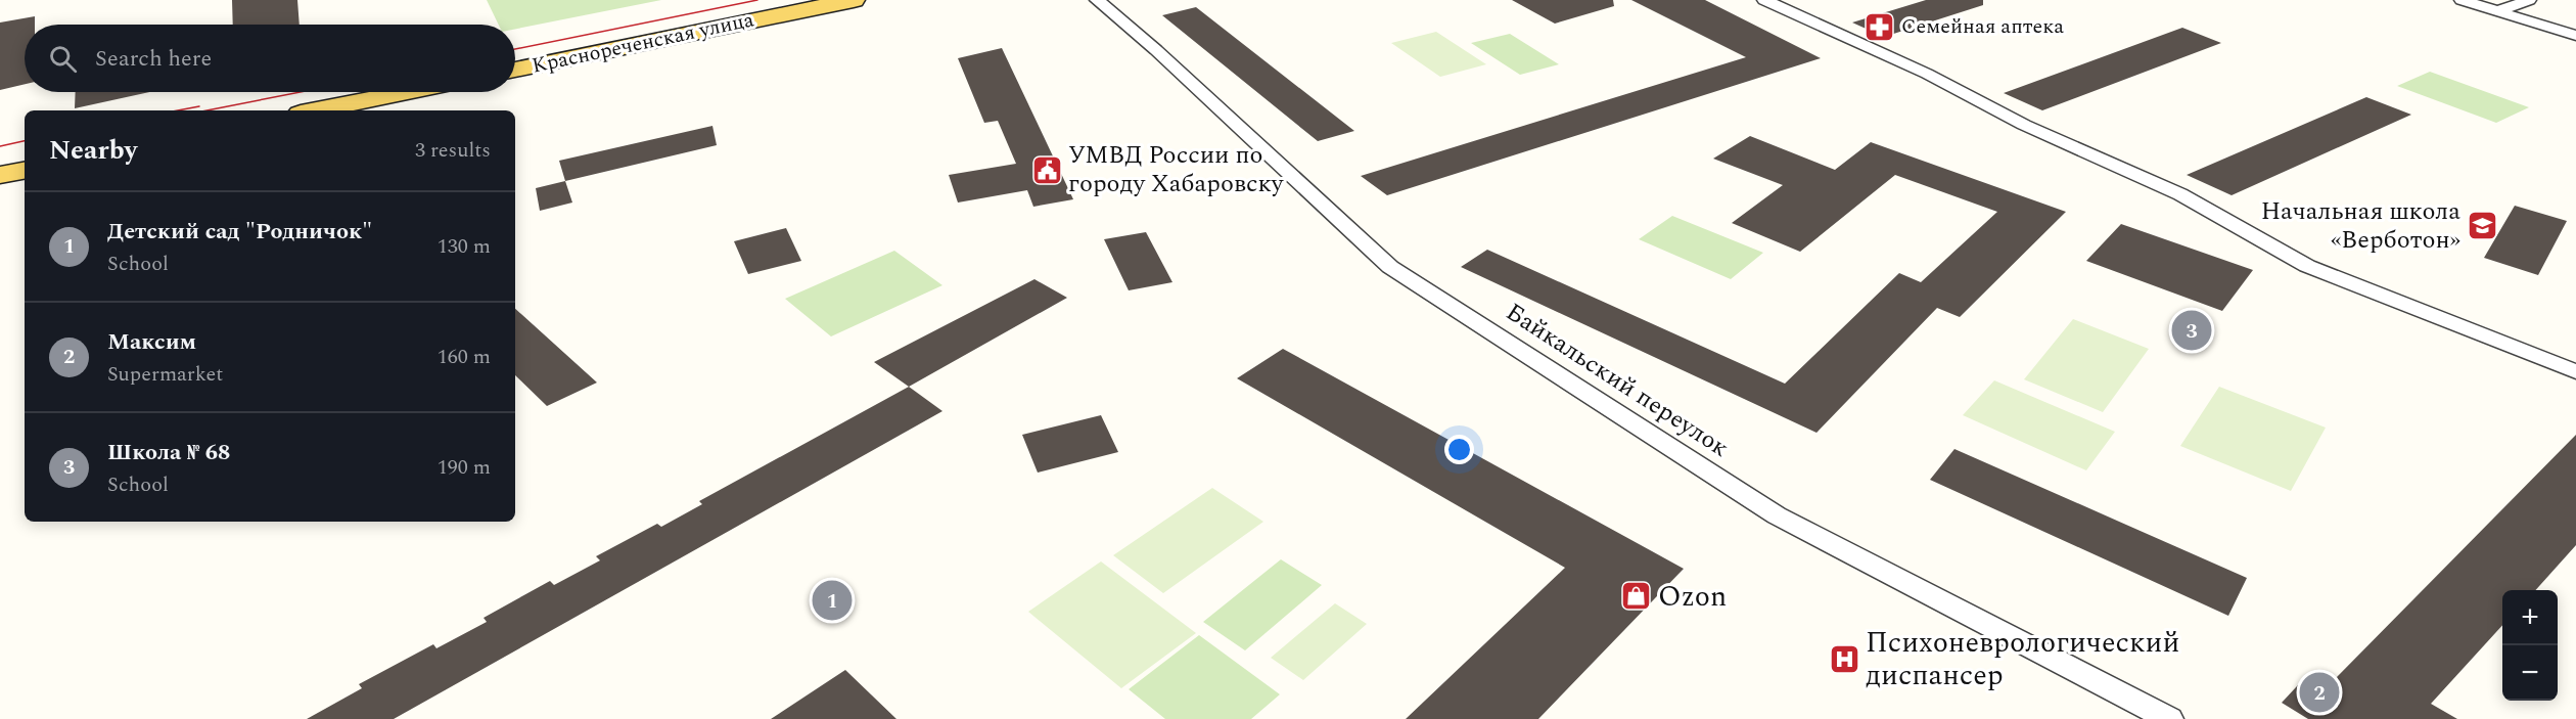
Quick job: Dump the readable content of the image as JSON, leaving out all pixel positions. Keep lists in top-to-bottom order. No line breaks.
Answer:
{"streets":{"main road":["Краснореченская улица"],"street":["Байкальский переулок"]},"places":{"pharmacy":["Семейная аптека"],"public building":["УМВД России по городу Хабаровску"],"school or university":["Начальная школа «Верботон»"],"shop":["Ozon"],"hospital":["Психоневрологический диспансер"]},"page":{"search":"Search here","heading":["Nearby","3 results"],"list":[{"mark":"1","name":"Детский сад \"Родничок\"","note":"School","value":"130 m"},{"mark":"2","name":"Максим","note":"Supermarket","value":"160 m"},{"mark":"3","name":"Школа № 68","note":"School","value":"190 m"}],"pins":["3","1","2"],"map_buttons":["+","−"]}}
